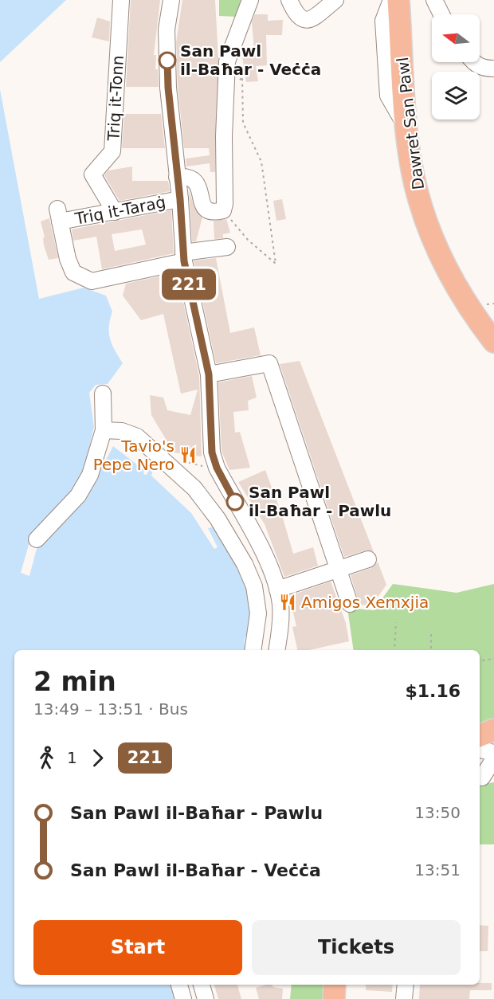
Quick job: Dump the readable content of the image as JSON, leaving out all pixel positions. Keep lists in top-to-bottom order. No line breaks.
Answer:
{"streets":{"highway":["Dawret San Pawl"],"street":["Triq it-Tonn","Triq it-Taraġ"]},"crossings":[["Triq it-Tonn","Triq it-Taraġ"]],"places":{"other":["San Pawl il-Baħar - Veċċa","San Pawl il-Baħar - Pawlu"],"restaurant":["Tavio's Pepe Nero","Amigos Xemxjia"]},"lines":["bus line 221"],"north":"left","page":{"on_map":"221","heading":["2 min","13:49 – 13:51 · Bus","$1.16"],"legs":["1","221"],"list":[{"name":"San Pawl il-Baħar - Pawlu","value":"13:50"},{"name":"San Pawl il-Baħar - Veċċa","value":"13:51"}],"buttons":["Start","Tickets"]}}
